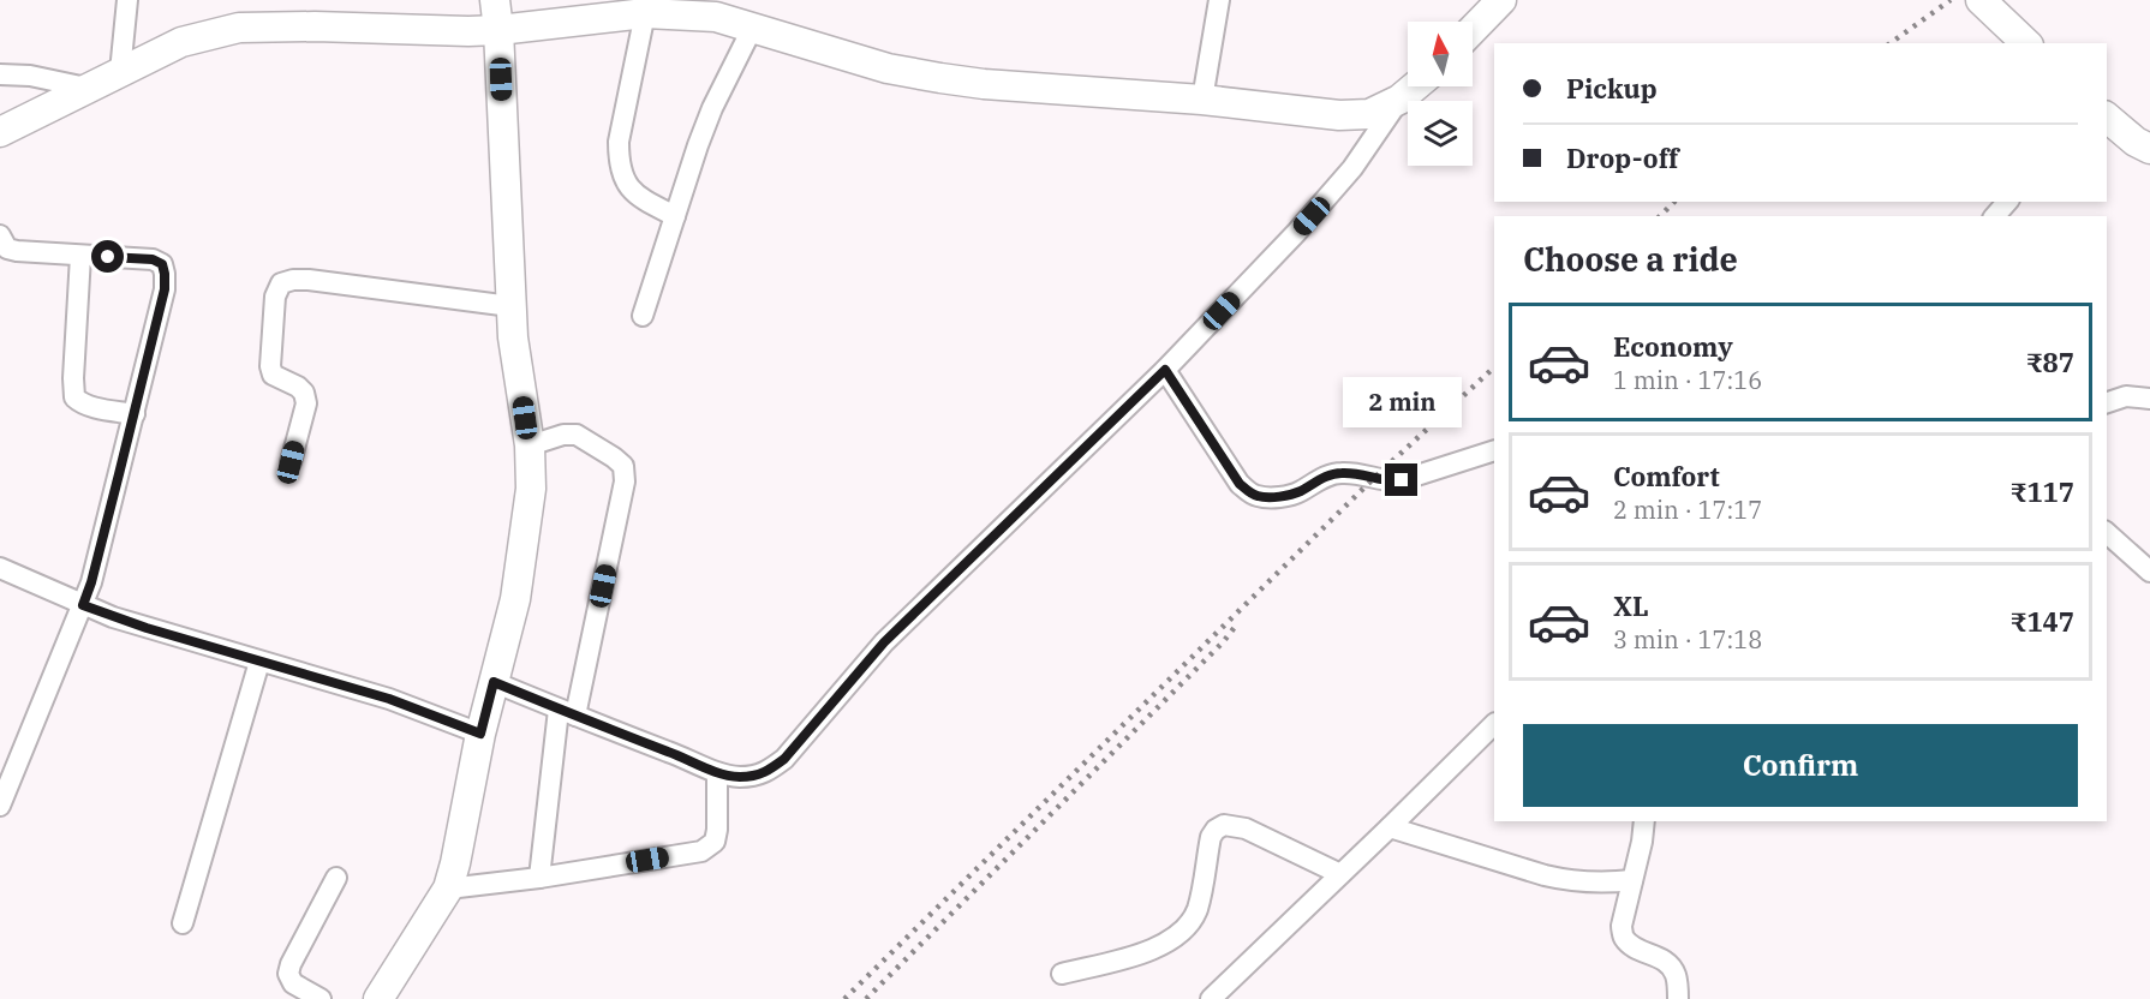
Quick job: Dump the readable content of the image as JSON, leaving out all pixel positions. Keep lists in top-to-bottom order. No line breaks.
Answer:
{"north":"top","page":{"banner":["Pickup","Drop-off"],"heading":"Choose a ride","list":[{"name":"Economy","note":"1 min · 17:16","value":"₹87"},{"name":"Comfort","note":"2 min · 17:17","value":"₹117"},{"name":"XL","note":"3 min · 17:18","value":"₹147"}],"bubble":"2 min","buttons":"Confirm"}}
